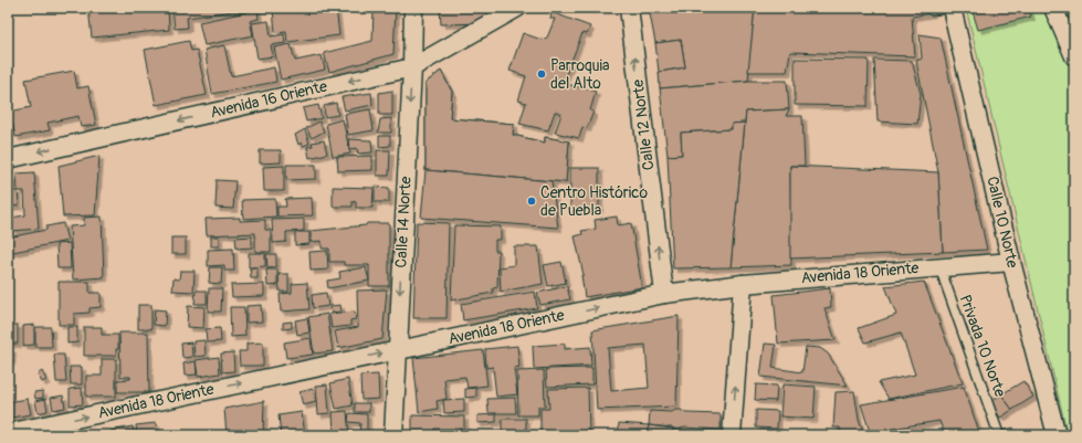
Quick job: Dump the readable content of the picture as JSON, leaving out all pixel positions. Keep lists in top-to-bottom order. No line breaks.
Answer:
{"streets":{"street":["Avenida 16 Oriente","Calle 12 Norte","Calle 14 Norte","Calle 10 Norte","Avenida 18 Oriente"],"lane":["Privada 10 Norte"]},"crossings":[["Avenida 16 Oriente","Calle 14 Norte"],["Calle 12 Norte","Avenida 18 Oriente"],["Calle 14 Norte","Avenida 18 Oriente"],["Calle 10 Norte","Avenida 18 Oriente"],["Avenida 18 Oriente","Privada 10 Norte"]],"one_way":["Avenida 16 Oriente","Calle 12 Norte","Calle 14 Norte","Avenida 18 Oriente"],"places":["Parroquia del Alto","Centro Histórico de Puebla"]}
